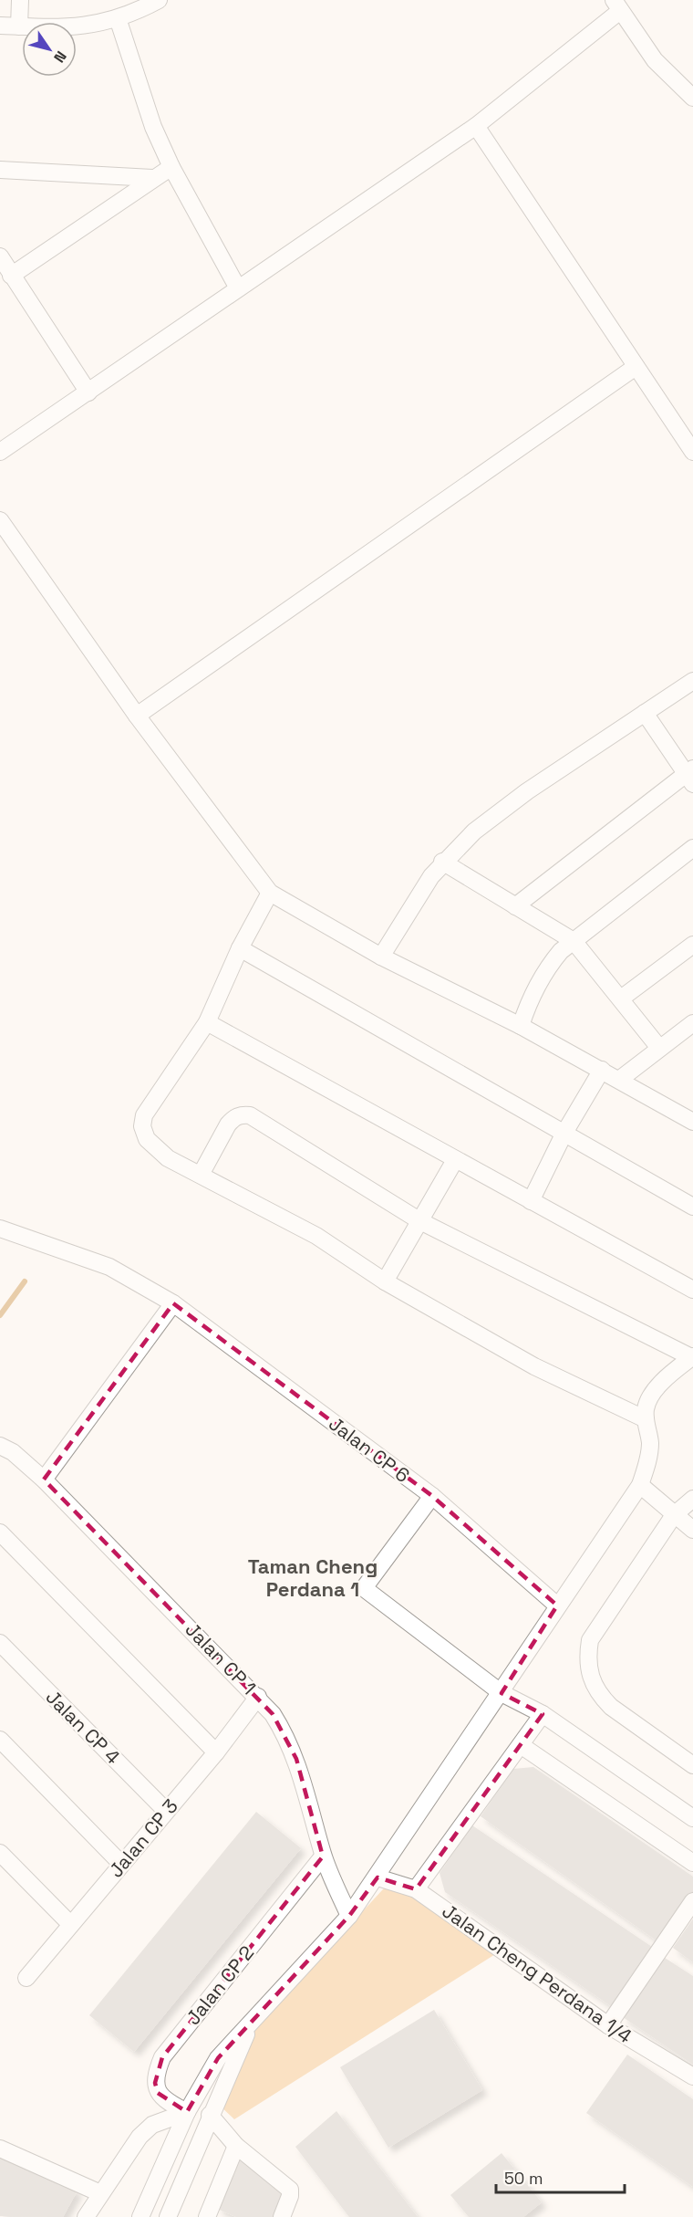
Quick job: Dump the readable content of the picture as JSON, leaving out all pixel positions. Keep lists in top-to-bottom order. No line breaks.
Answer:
{"streets":{"street":["Jalan CP 6","Jalan CP 1","Jalan CP 4","Jalan CP 3","Jalan Cheng Perdana 1/4","Jalan CP 2"]},"crossings":[["Jalan CP 1","Jalan CP 3"],["Jalan CP 1","Jalan CP 2"],["Jalan CP 4","Jalan CP 3"]],"districts":["Taman Cheng Perdana 1"],"scale_bar":"50 m","north":"bottom right"}
